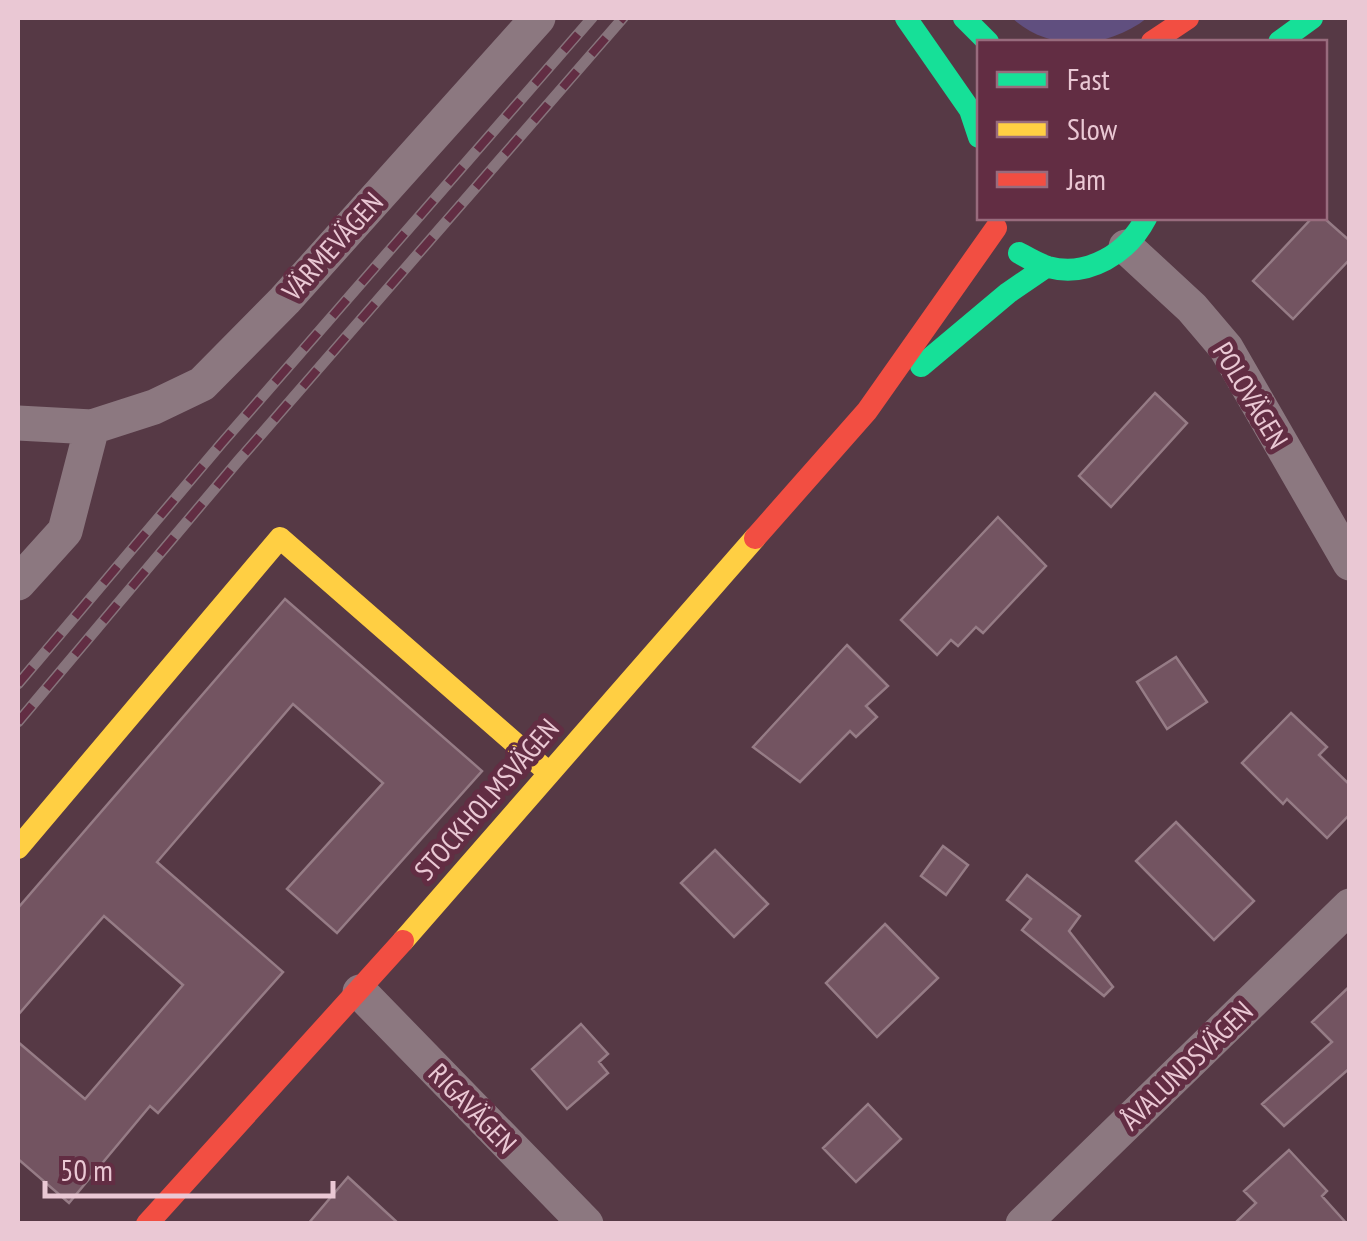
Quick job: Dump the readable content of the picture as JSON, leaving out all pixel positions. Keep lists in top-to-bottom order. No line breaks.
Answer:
{"streets":{"main road":["STOCKHOLMSVÄGEN"],"street":["VÄRMEVÄGEN","POLOVÄGEN","ÅVALUNDSVÄGEN","RIGAVÄGEN"]},"crossings":[["STOCKHOLMSVÄGEN","RIGAVÄGEN"]],"legend":["Fast","Slow","Jam"],"scale_bar":"50 m"}
